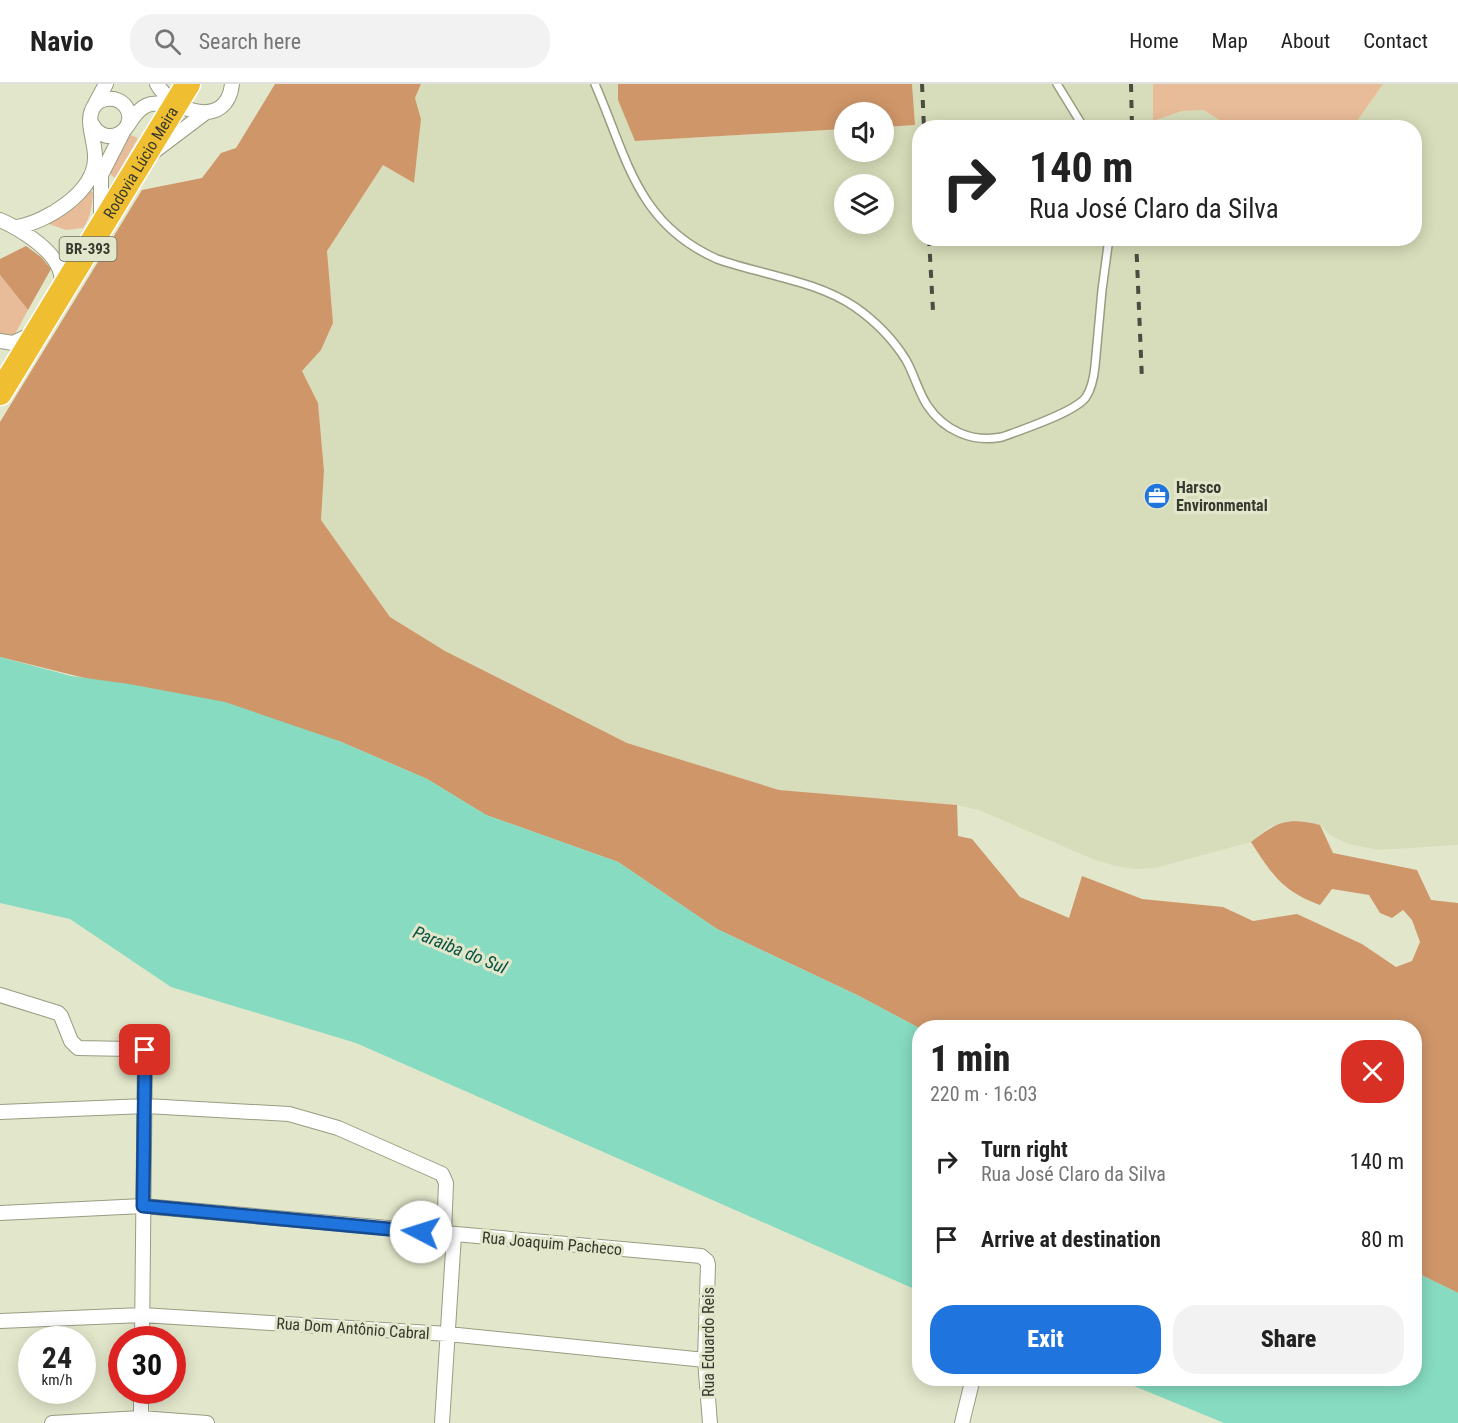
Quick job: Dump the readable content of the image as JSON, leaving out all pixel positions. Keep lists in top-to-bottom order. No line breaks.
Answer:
{"streets":{"highway":["Rodovia Lúcio Meira","BR-393"],"street":["Rua Joaquim Pacheco","Rua Dom Antônio Cabral","Rua Eduardo Reis"]},"crossings":[["Rua Joaquim Pacheco","Rua Eduardo Reis"],["Rua Dom Antônio Cabral","Rua Eduardo Reis"]],"water":["Paraiba do Sul"],"places":{"office":["Harsco Environmental"]},"page":{"header":"Navio","search":"Search here","nav":["Home","Map","About","Contact"],"turn":["140 m","Rua José Claro da Silva"],"heading":["1 min","220 m · 16:03"],"list":[{"name":"Turn right","note":"Rua José Claro da Silva","value":"140 m"},{"name":"Arrive at destination","value":"80 m"}],"buttons":["Exit","Share"],"speed":"24 km/h","limit":"30"}}
